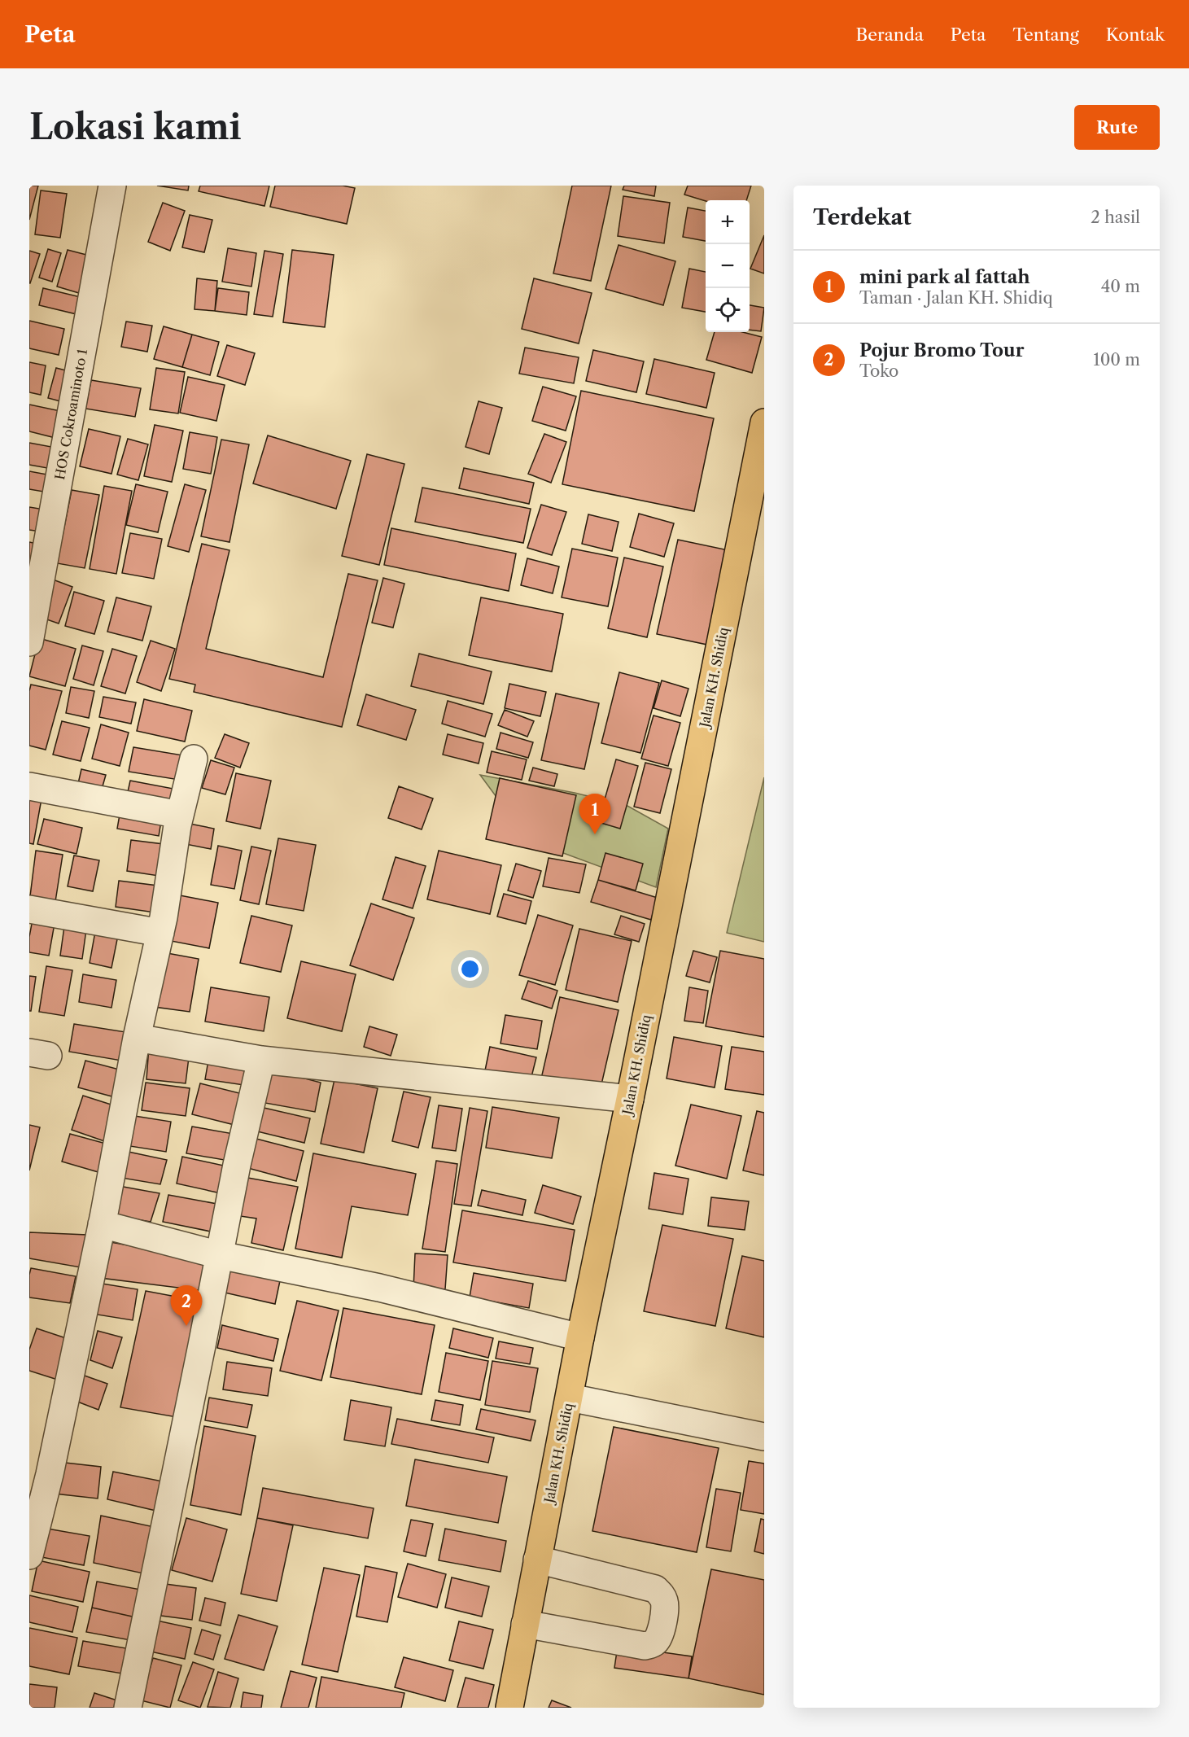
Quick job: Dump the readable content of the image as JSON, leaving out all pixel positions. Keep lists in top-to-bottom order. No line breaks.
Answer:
{"streets":{"main road":["Jalan KH. Shidiq"],"street":["HOS Cokroaminoto 1"]},"page":{"header":"Peta","nav":["Beranda","Peta","Tentang","Kontak"],"buttons":"Rute","title":"Lokasi kami","heading":["Terdekat","2 hasil"],"map_buttons":["+","−"],"list":[{"mark":"1","name":"mini park al fattah","note":"Taman · Jalan KH. Shidiq","value":"40 m"},{"mark":"2","name":"Pojur Bromo Tour","note":"Toko","value":"100 m"}],"pins":["1","2"]}}
